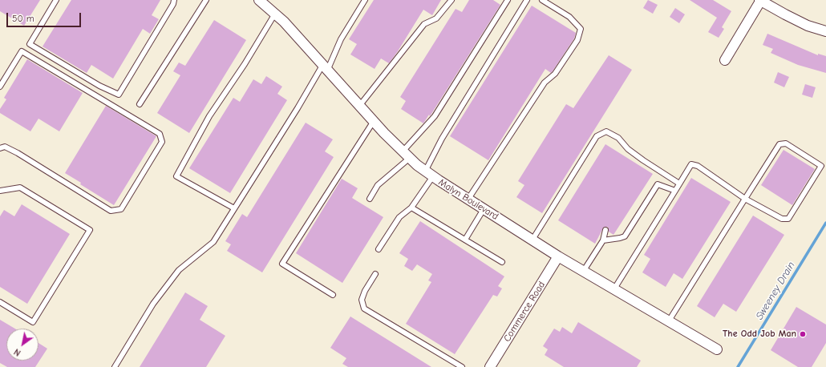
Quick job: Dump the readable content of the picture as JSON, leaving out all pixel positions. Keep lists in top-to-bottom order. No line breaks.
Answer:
{"streets":{"street":["Malyn Boulevard","Commerce Road"]},"crossings":[["Malyn Boulevard","Commerce Road"]],"water":["Sweeney Drain"],"places":["The Odd Job Man"],"scale_bar":"50 m","north":"bottom left"}
